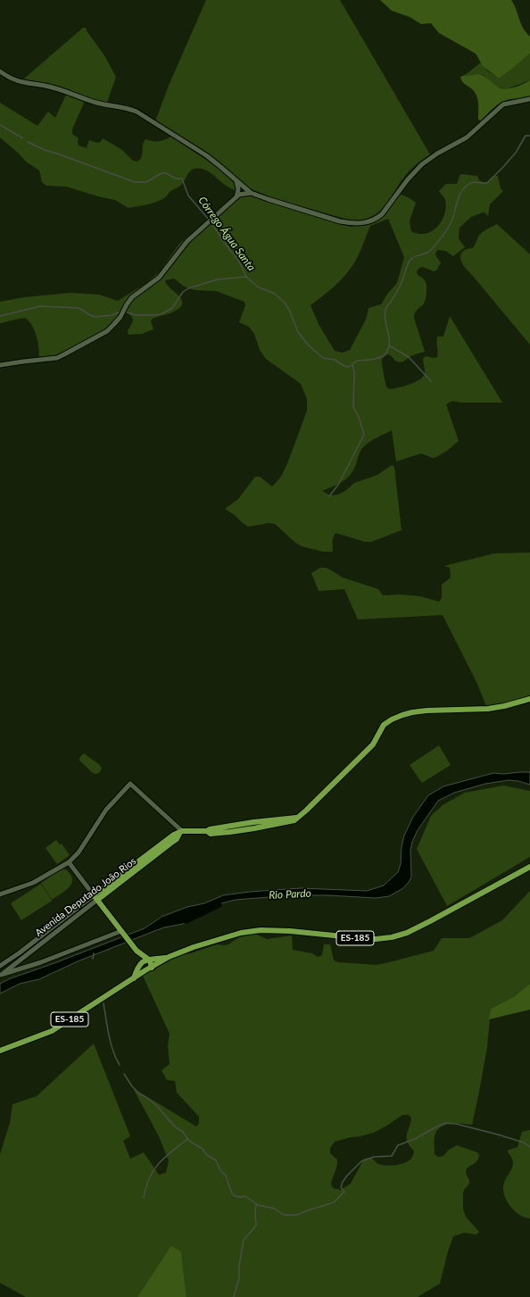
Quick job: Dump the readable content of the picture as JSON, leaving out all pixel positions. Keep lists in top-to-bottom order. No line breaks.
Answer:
{"streets":{"main road":["Avenida Deputado João Rios","ES-185"]},"water":["Córrego Água Santa","Rio Pardo"]}
